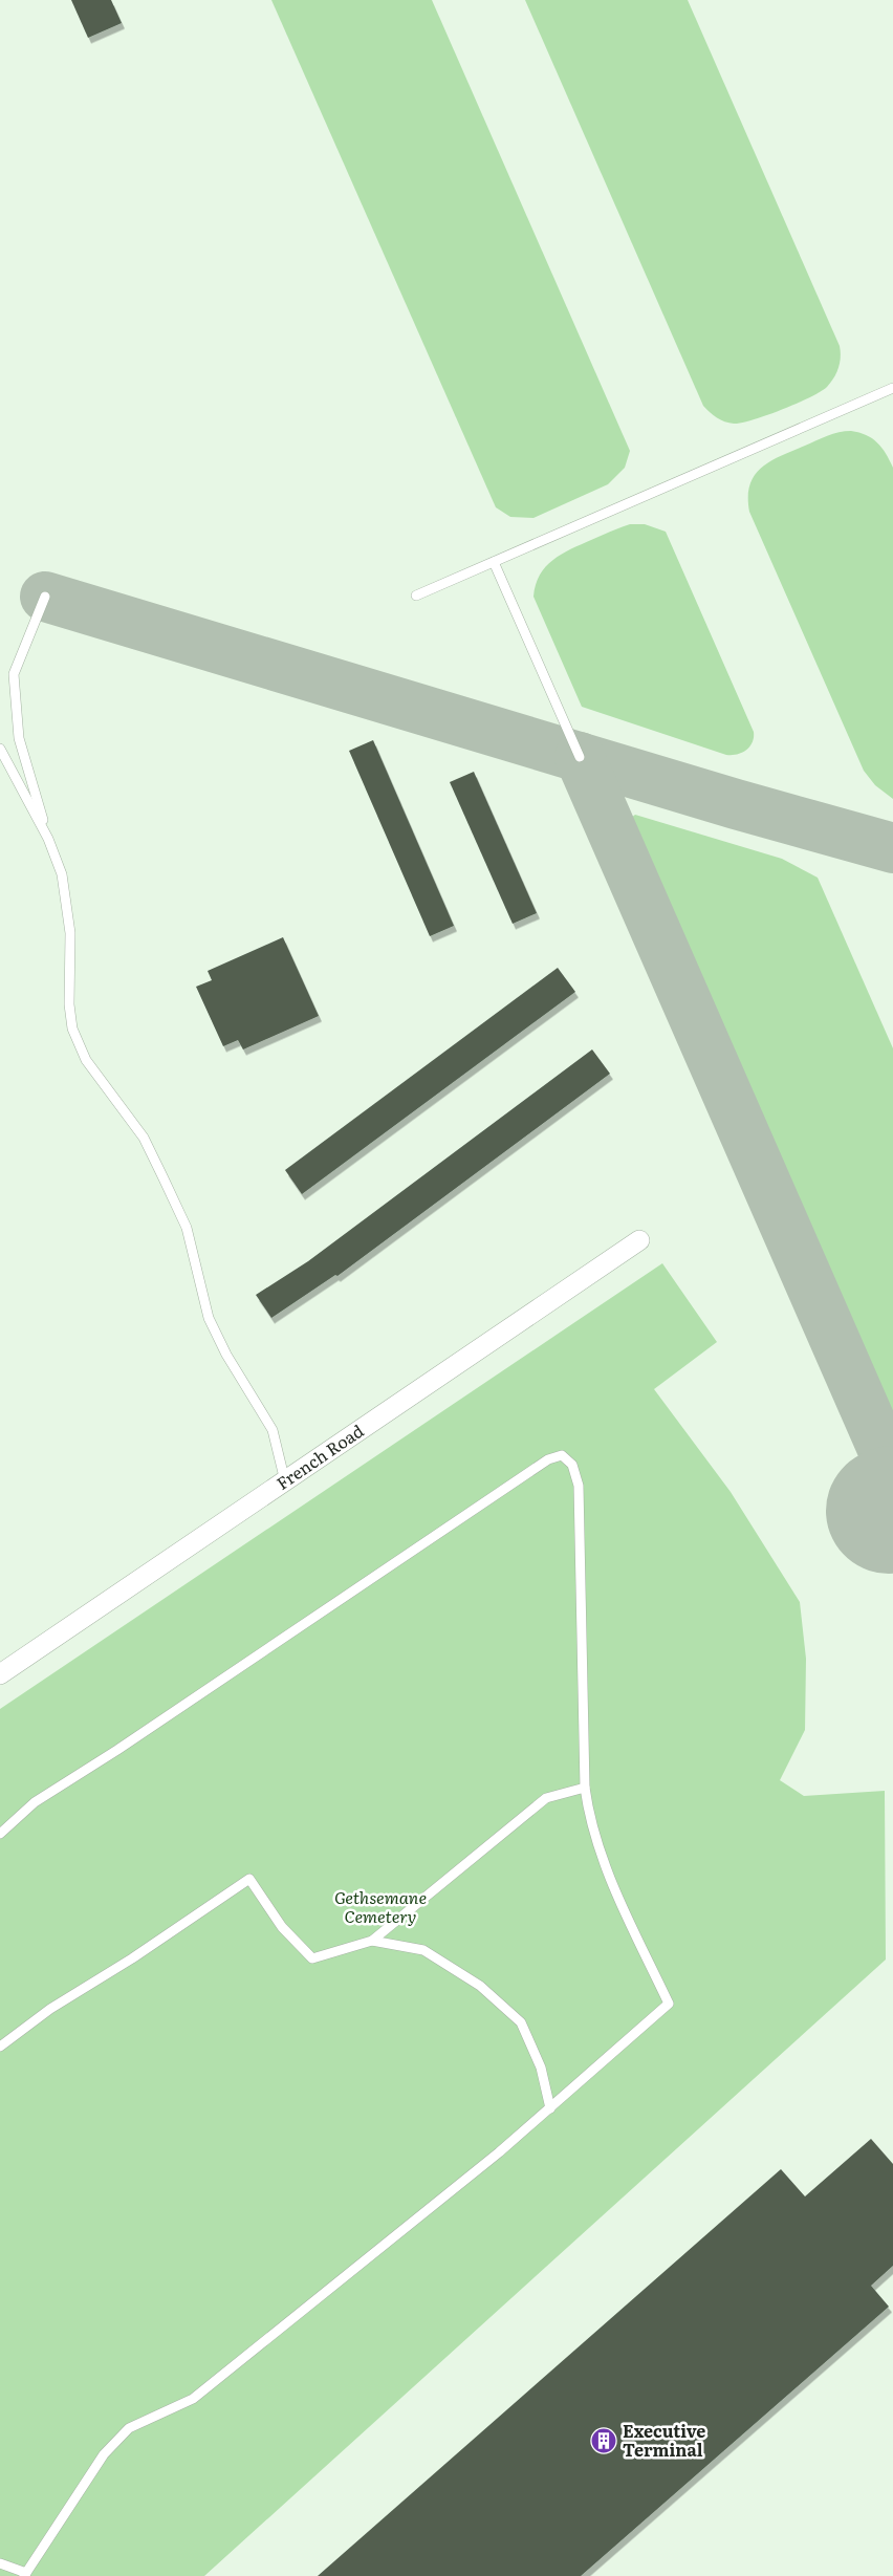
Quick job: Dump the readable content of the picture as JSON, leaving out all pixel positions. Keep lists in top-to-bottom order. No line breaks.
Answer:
{"streets":{"street":["French Road"]},"parks":["Gethsemane Cemetery"],"places":{"building":["Executive Terminal"]}}
